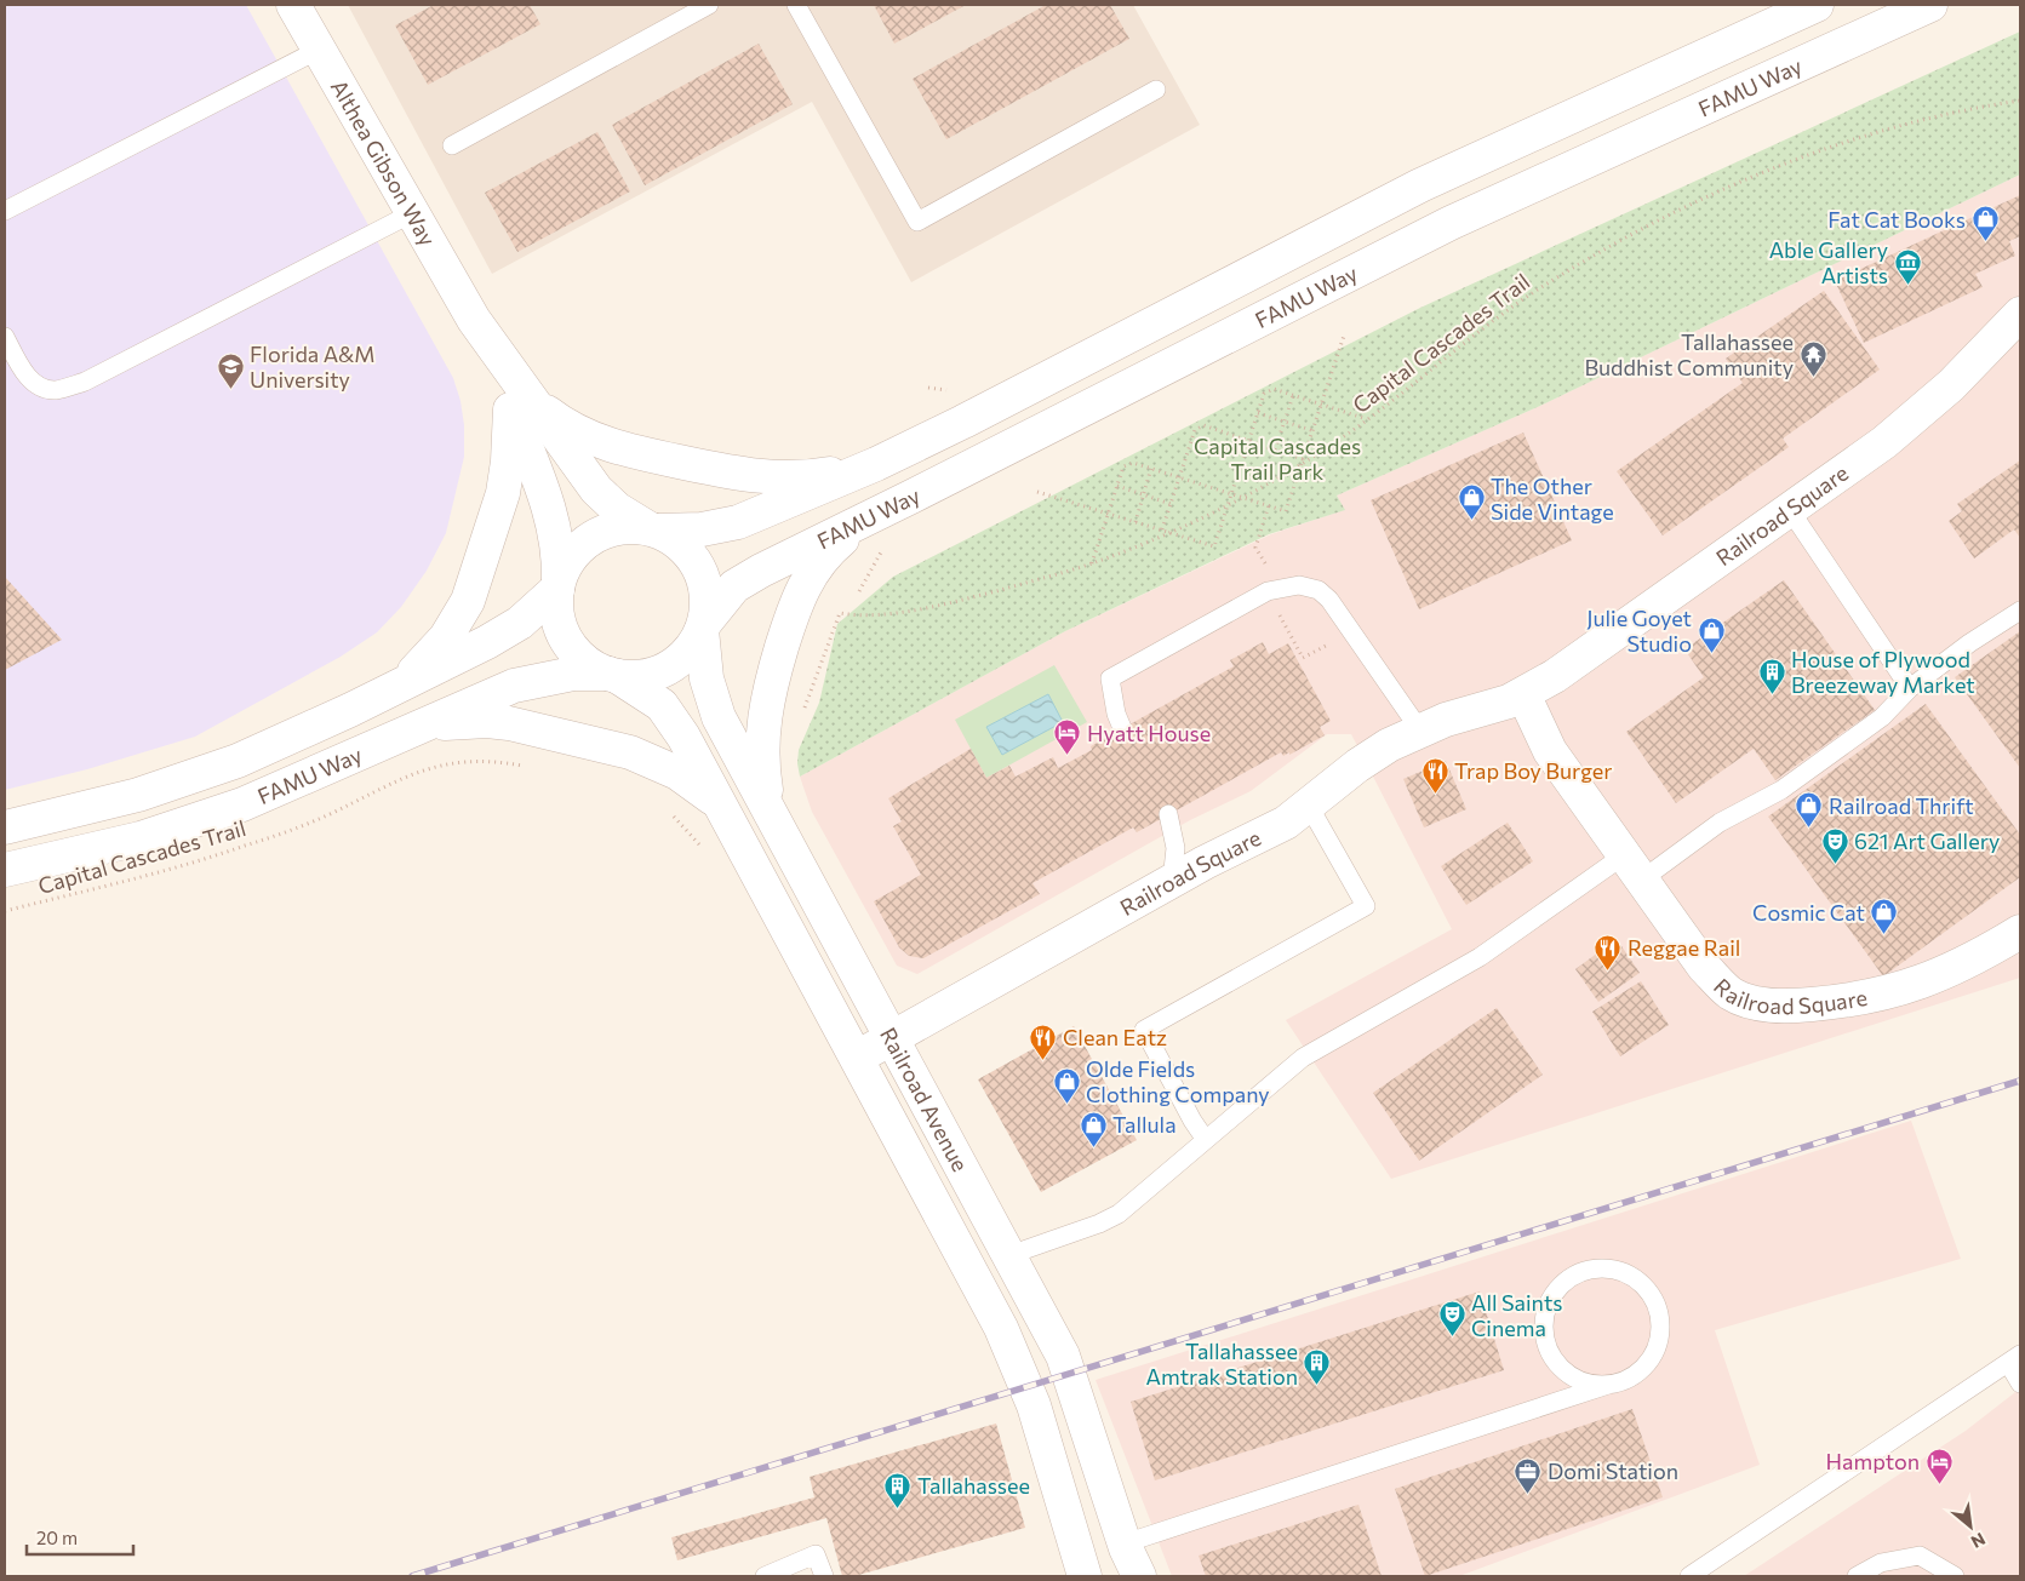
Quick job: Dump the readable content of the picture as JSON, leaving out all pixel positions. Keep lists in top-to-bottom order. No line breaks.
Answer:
{"streets":{"street":["FAMU Way","Althea Gibson Way","Railroad Square","Railroad Avenue"],"path":["Capital Cascades Trail"]},"crossings":[["FAMU Way","Althea Gibson Way"],["FAMU Way","Railroad Avenue"],["Althea Gibson Way","Railroad Avenue"],["Railroad Square","Railroad Avenue"]],"parks":["Capital Cascades Trail Park"],"places":{"shop":["Fat Cat Books","The Other Side Vintage","Julie Goyet Studio","Railroad Thrift","Cosmic Cat","Olde Fields Clothing Company","Tallula"],"museum":["Able Gallery Artists"],"temple":["Tallahassee Buddhist Community"],"school or university":["Florida A&M University"],"building":["House of Plywood Breezeway Market","Tallahassee Amtrak Station","Tallahassee"],"hotel":["Hyatt House","Hampton"],"restaurant":["Trap Boy Burger","Reggae Rail","Clean Eatz"],"theatre":["621 Art Gallery","All Saints Cinema"],"office":["Domi Station"]},"scale_bar":"20 m","north":"bottom right"}
